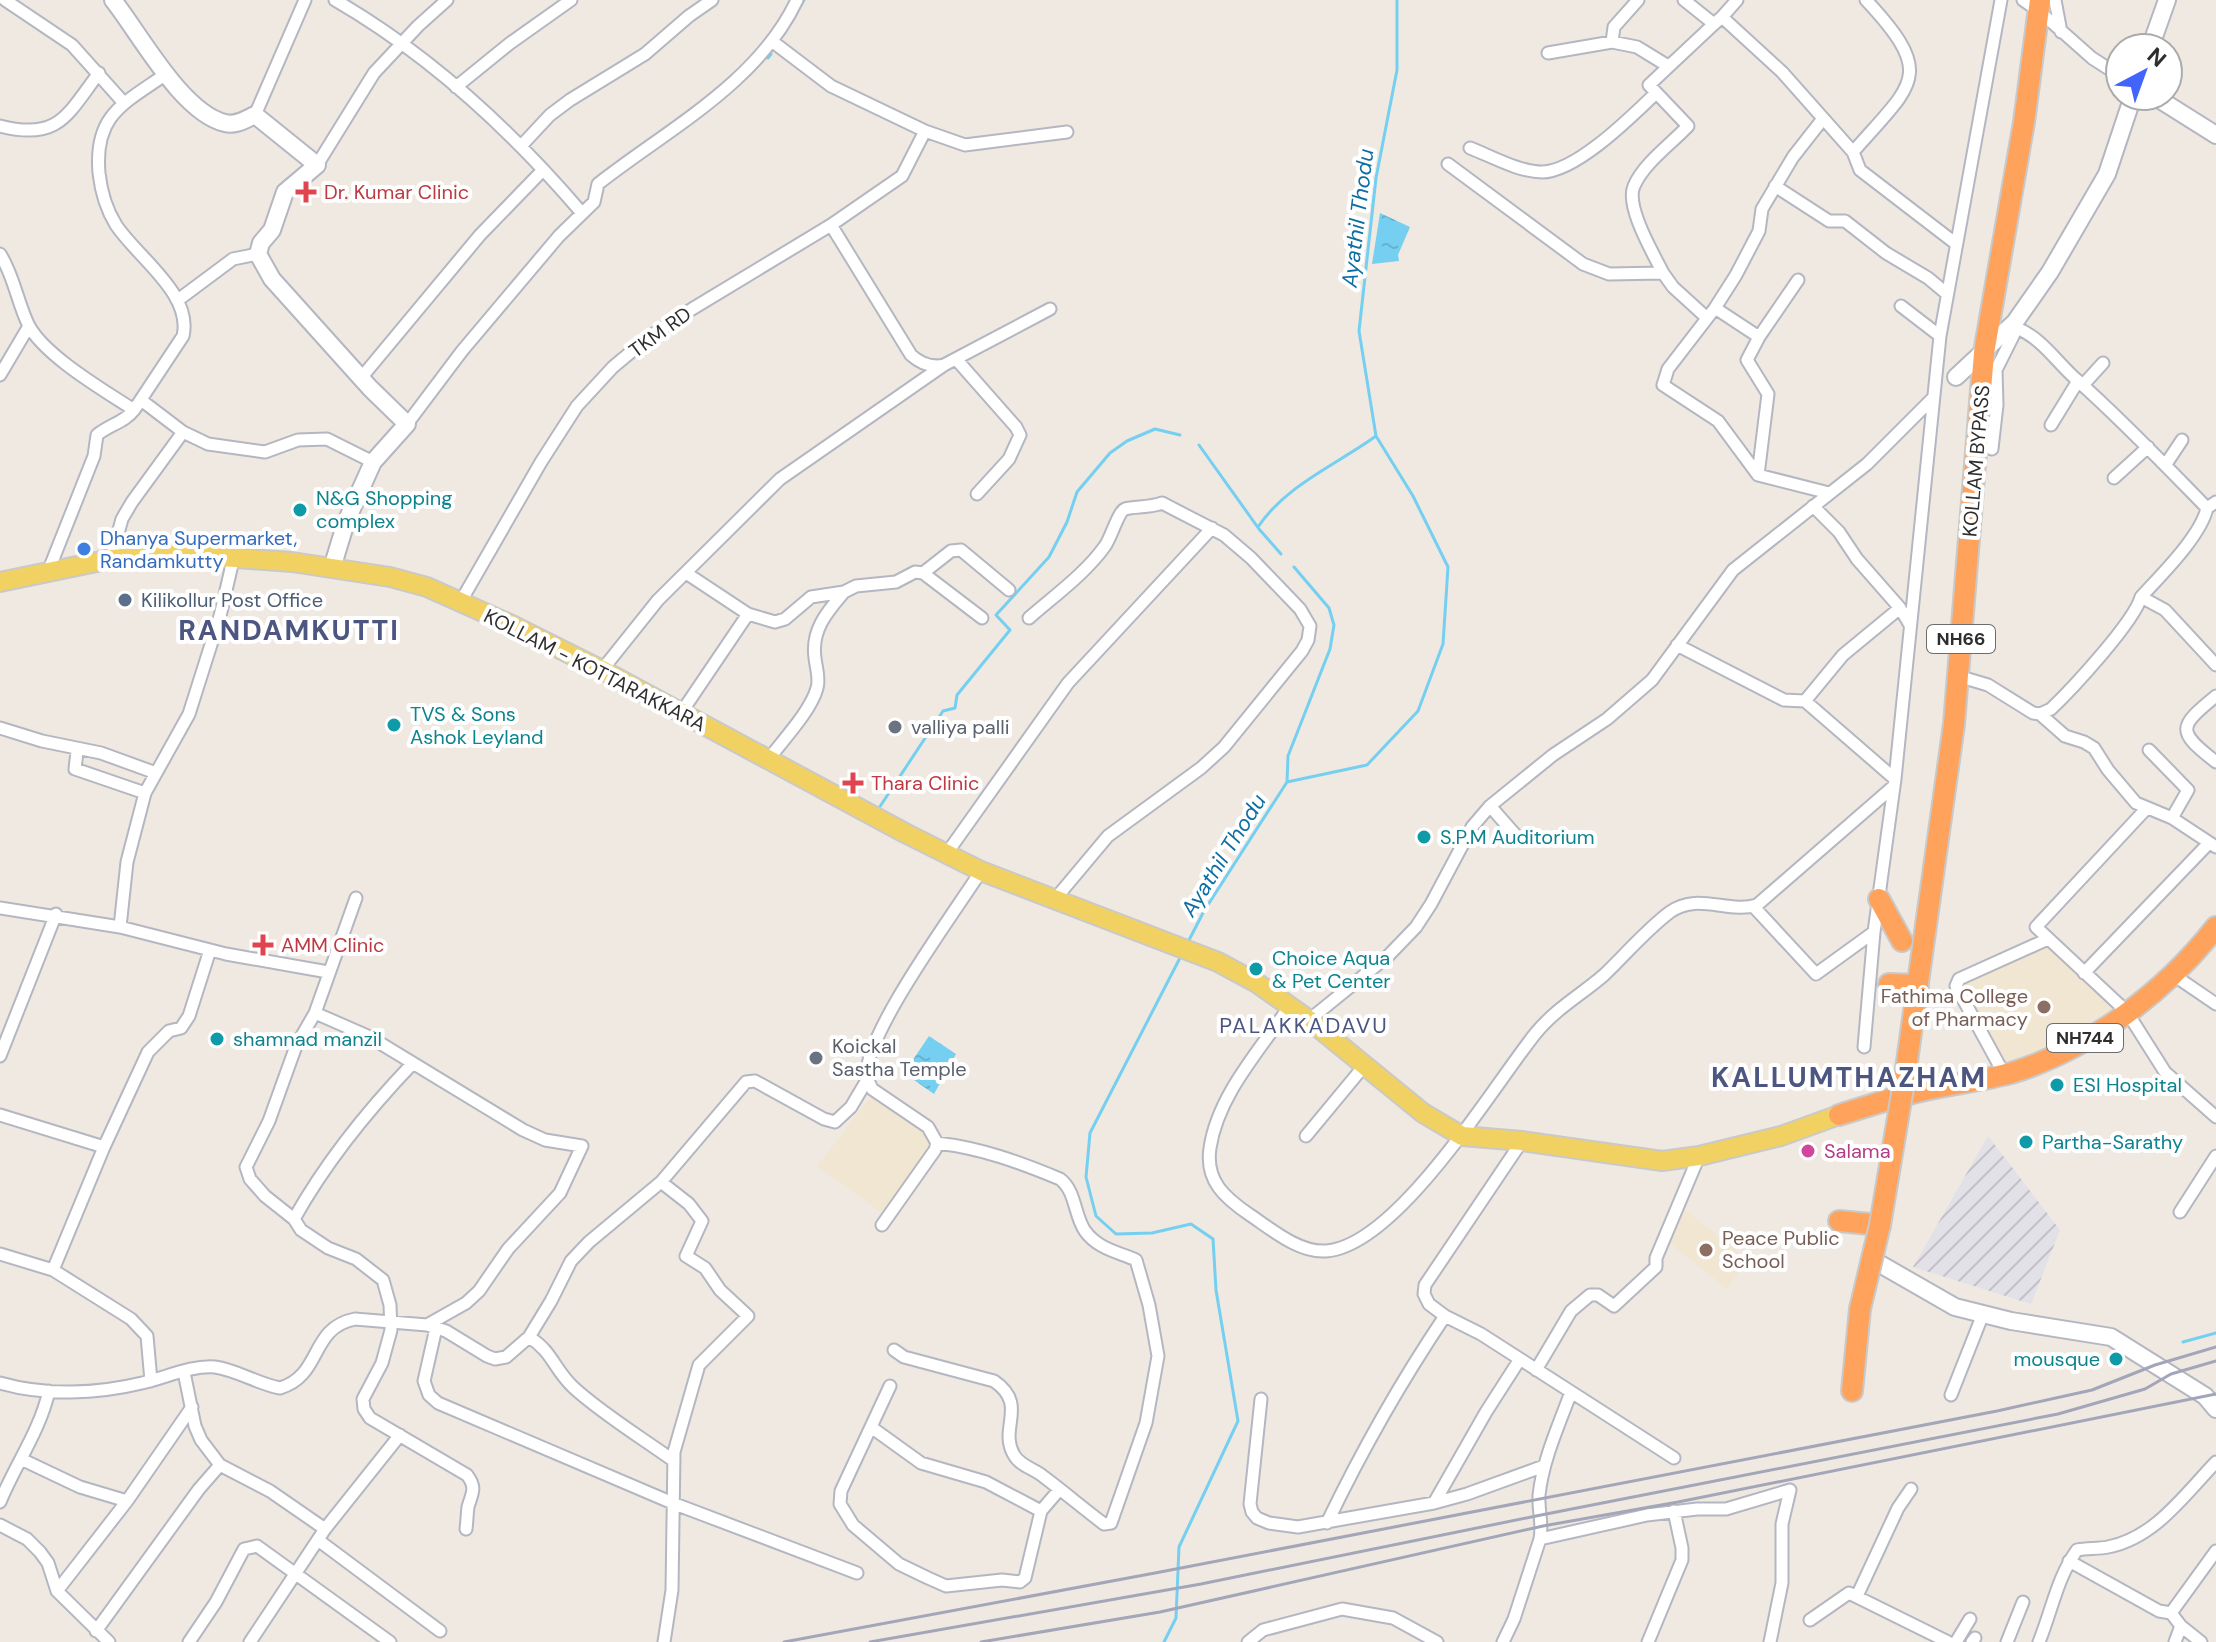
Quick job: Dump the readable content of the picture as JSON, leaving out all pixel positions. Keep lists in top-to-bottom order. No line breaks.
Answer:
{"streets":{"highway":["KOLLAM BYPASS","NH66","NH744"],"main road":["KOLLAM - KOTTARAKKARA"],"street":["TKM RD"]},"crossings":[["TKM RD","KOLLAM - KOTTARAKKARA"],["KOLLAM BYPASS","NH66"]],"districts":["RANDAMKUTTI","PALAKKADAVU","KALLUMTHAZHAM"],"water":["Ayathil Thodu"],"places":{"health":["Dr. Kumar Clinic","Thara Clinic","AMM Clinic"],"other":["N&G Shopping complex","Dhanya Supermarket, Randamkutty","Kilikollur Post Office","TVS & Sons Ashok Leyland","valliya palli","S.P.M Auditorium","Choice Aqua & Pet Center","Fathima College of Pharmacy","shamnad manzil","Koickal Sastha Temple","ESI Hospital","Partha-Sarathy","Salama","Peace Public School","mousque"]},"north":"top right"}
